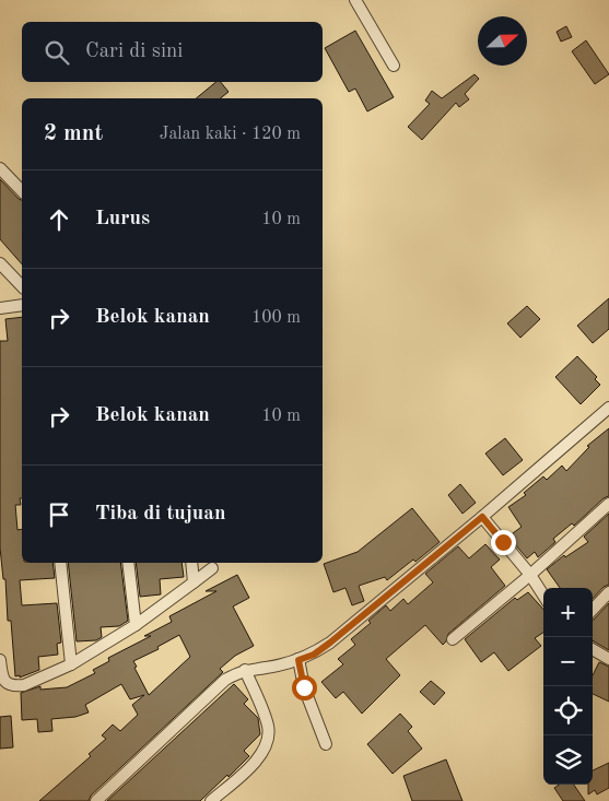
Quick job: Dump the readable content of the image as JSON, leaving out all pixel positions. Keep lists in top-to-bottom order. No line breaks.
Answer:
{"north":"right","page":{"search":"Cari di sini","heading":["2 mnt","Jalan kaki · 120 m"],"list":[["Lurus","10 m"],["Belok kanan","100 m"],["Belok kanan","10 m"],"Tiba di tujuan"],"map_buttons":["+","−"]}}
